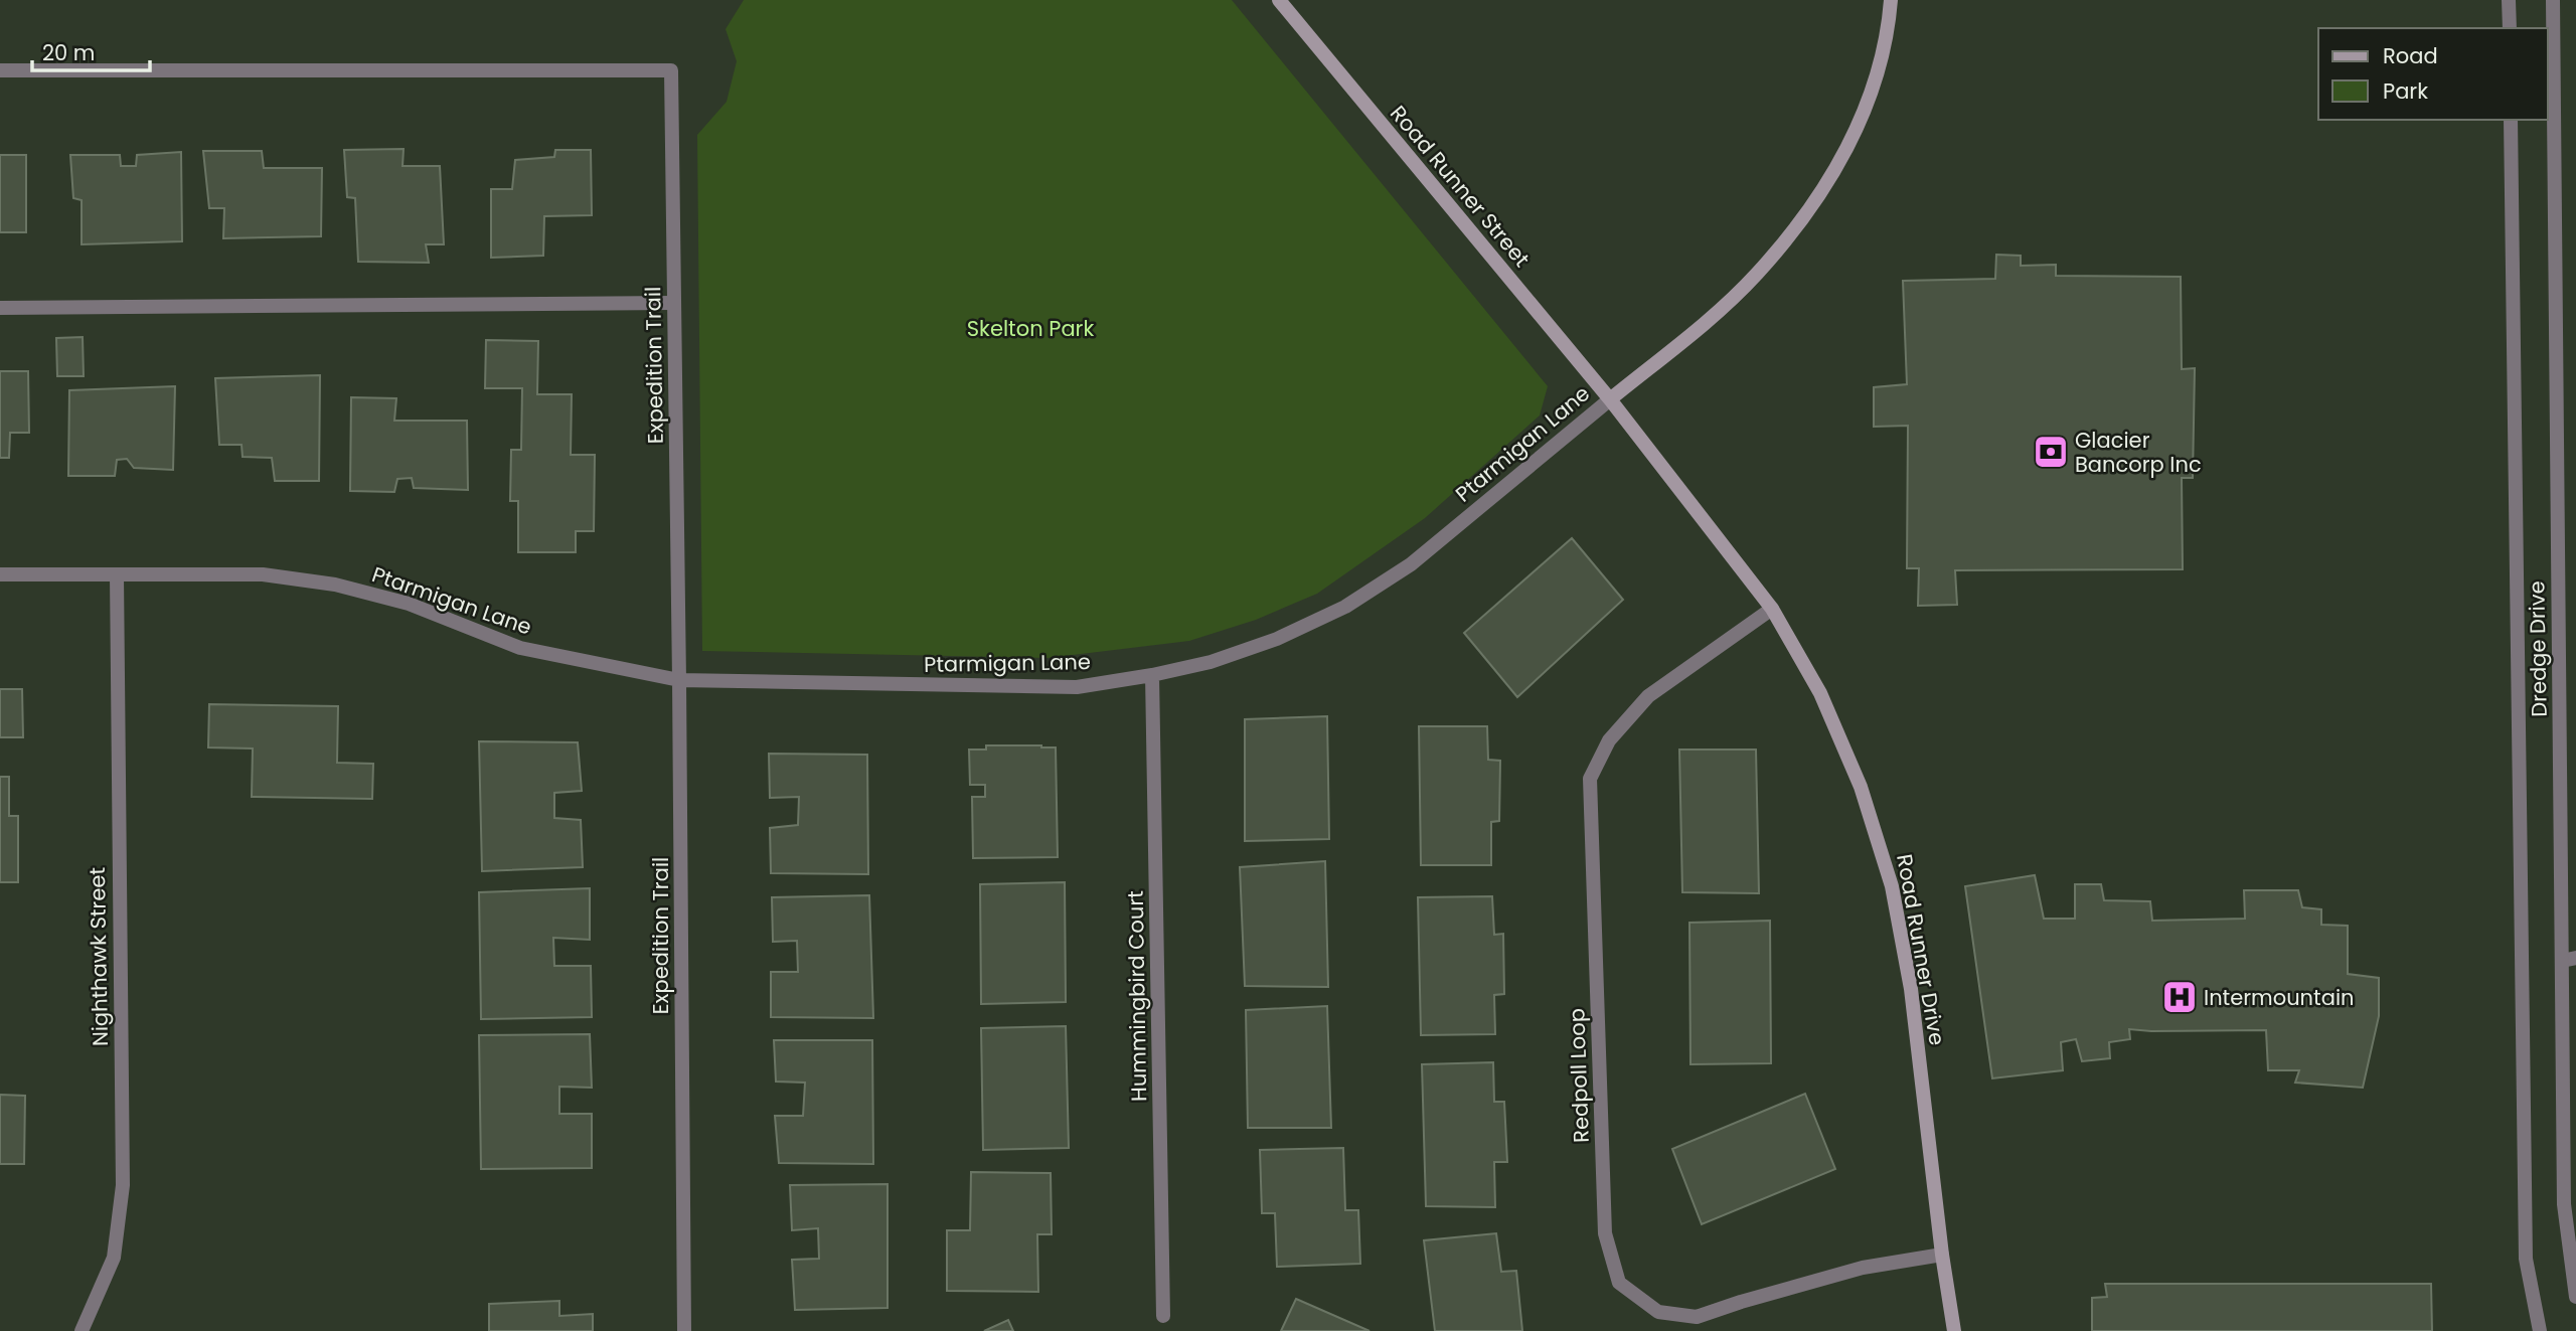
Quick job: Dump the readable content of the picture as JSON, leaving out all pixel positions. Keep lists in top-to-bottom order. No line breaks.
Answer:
{"streets":{"street":["Road Runner Street","Expedition Trail","Ptarmigan Lane","Dredge Drive","Road Runner Drive","Nighthawk Street","Hummingbird Court","Redpoll Loop"]},"crossings":[["Road Runner Street","Ptarmigan Lane"],["Road Runner Street","Road Runner Drive"],["Expedition Trail","Ptarmigan Lane"],["Ptarmigan Lane","Road Runner Drive"],["Ptarmigan Lane","Nighthawk Street"],["Ptarmigan Lane","Hummingbird Court"],["Road Runner Drive","Redpoll Loop"]],"parks":["Skelton Park"],"places":{"bank":["Glacier Bancorp Inc"],"hospital":["Intermountain"]},"legend":["Road","Park"],"scale_bar":"20 m"}
